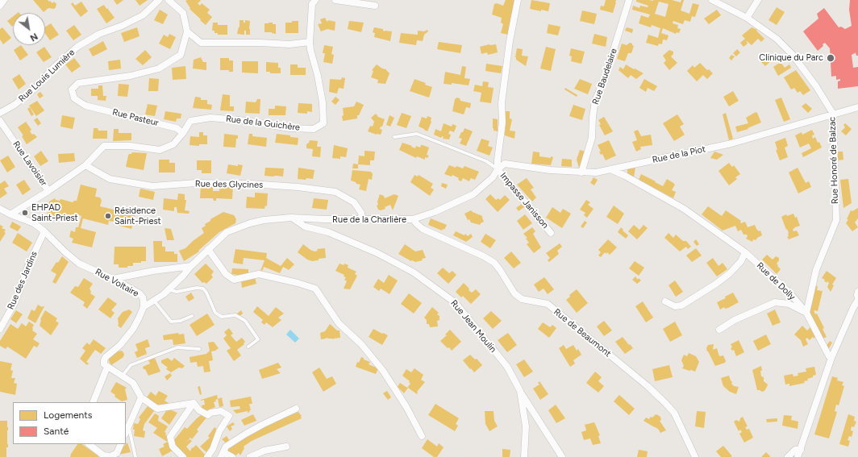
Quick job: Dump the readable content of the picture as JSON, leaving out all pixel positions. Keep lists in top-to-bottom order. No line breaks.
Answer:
{"streets":{"street":["Rue Louis Lumière","Rue Baudelaire","Rue Pasteur","Rue de la Guichère","Rue de la Piot","Rue Honoré de Balzac","Rue Lavoisier","Rue des Glycines","Impasse Janisson","Rue de la Charlière","Rue des Jardins","Rue de Dolly","Rue Voltaire","Rue Jean Moulin","Rue de Beaumont"]},"crossings":[["Rue Baudelaire","Rue de la Piot"],["Rue Pasteur","Rue de la Guichère"],["Rue de la Piot","Rue Honoré de Balzac"],["Rue de la Piot","Impasse Janisson"],["Rue de la Piot","Rue de la Charlière"],["Rue de la Piot","Rue de Dolly"],["Rue Honoré de Balzac","Rue de Dolly"],["Rue des Glycines","Rue de la Charlière"],["Impasse Janisson","Rue de la Charlière"],["Rue de la Charlière","Rue Voltaire"],["Rue de la Charlière","Rue Jean Moulin"],["Rue de la Charlière","Rue de Beaumont"],["Rue des Jardins","Rue Voltaire"]],"places":["Clinique du Parc","EHPAD Saint-Priest","Résidence Saint-Priest"],"legend":["Logements","Santé"],"north":"bottom right"}
